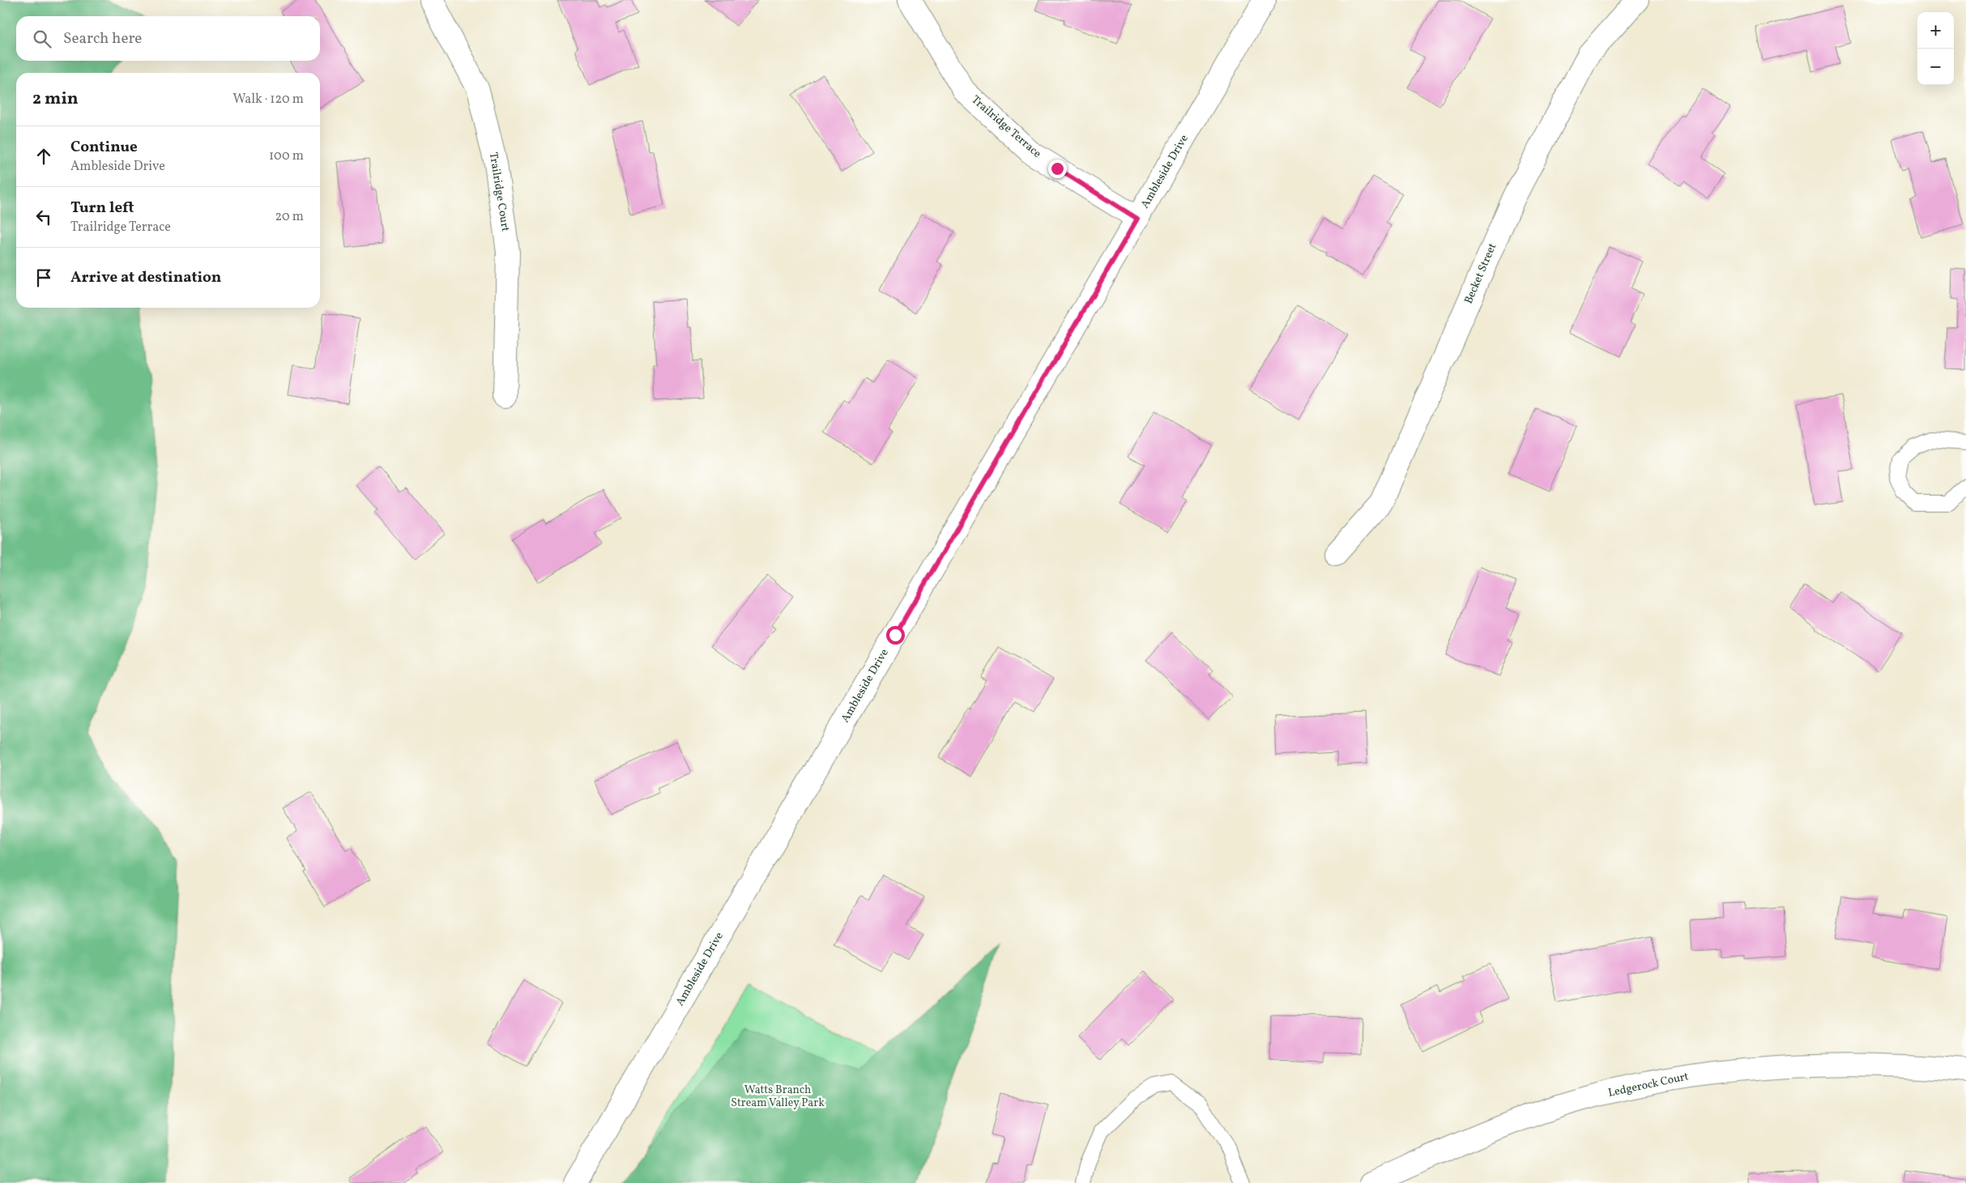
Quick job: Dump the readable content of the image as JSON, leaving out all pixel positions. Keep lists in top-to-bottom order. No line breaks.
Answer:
{"streets":{"street":["Trailridge Terrace","Ambleside Drive","Trailridge Court","Becket Street","Ledgerock Court"]},"crossings":[["Trailridge Terrace","Ambleside Drive"]],"parks":["Watts Branch Stream Valley Park"],"page":{"map_buttons":["+","−"],"search":"Search here","heading":["2 min","Walk · 120 m"],"list":[["Continue","Ambleside Drive","100 m"],["Turn left","Trailridge Terrace","20 m"],"Arrive at destination"]}}
